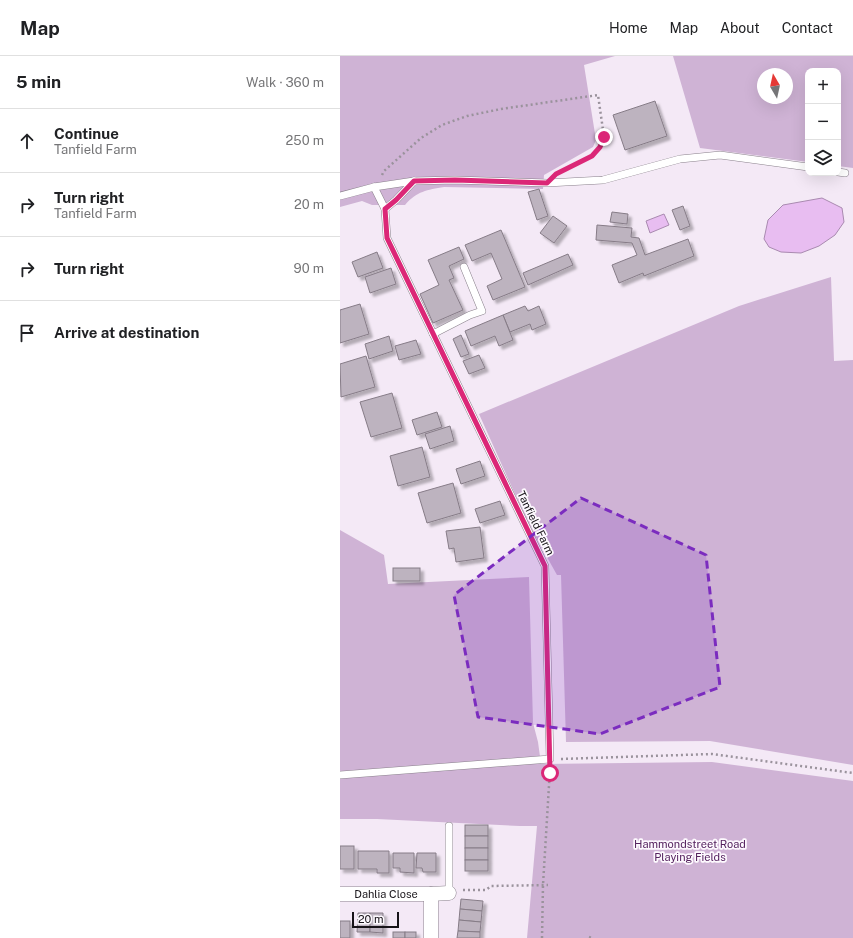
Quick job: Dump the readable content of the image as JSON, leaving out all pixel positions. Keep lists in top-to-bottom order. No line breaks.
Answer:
{"streets":{"street":["Dahlia Close"],"lane":["Tanfield Farm"]},"parks":["Hammondstreet Road Playing Fields"],"scale_bar":"20 m","north":"top","page":{"header":"Map","nav":["Home","Map","About","Contact"],"heading":["5 min","Walk · 360 m"],"map_buttons":["+","−"],"list":[["Continue","Tanfield Farm","250 m"],["Turn right","Tanfield Farm","20 m"],["Turn right","90 m"],"Arrive at destination"],"scale":"20 m"}}
